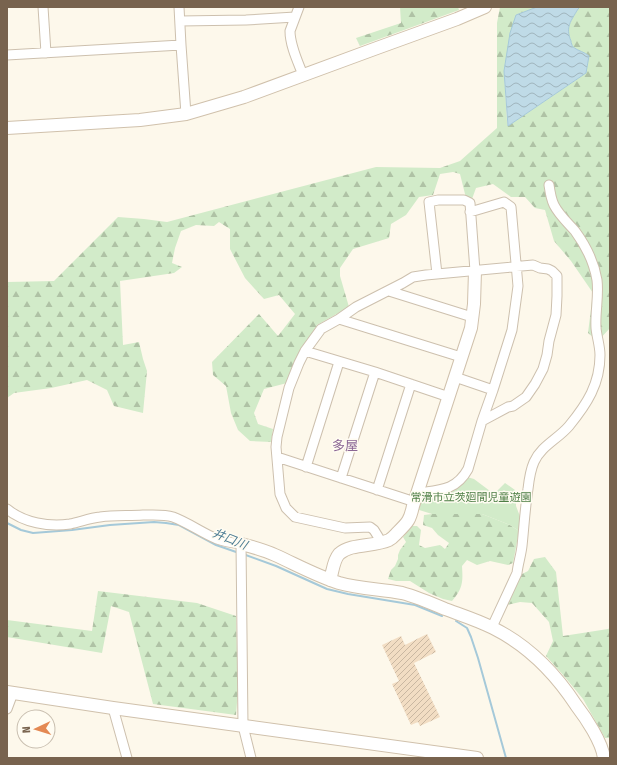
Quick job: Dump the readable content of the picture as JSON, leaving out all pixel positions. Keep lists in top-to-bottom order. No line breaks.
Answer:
{"districts":["多屋"],"water":["井口川"],"parks":["常滑市立茨廻間児童遊園"],"north":"left"}
